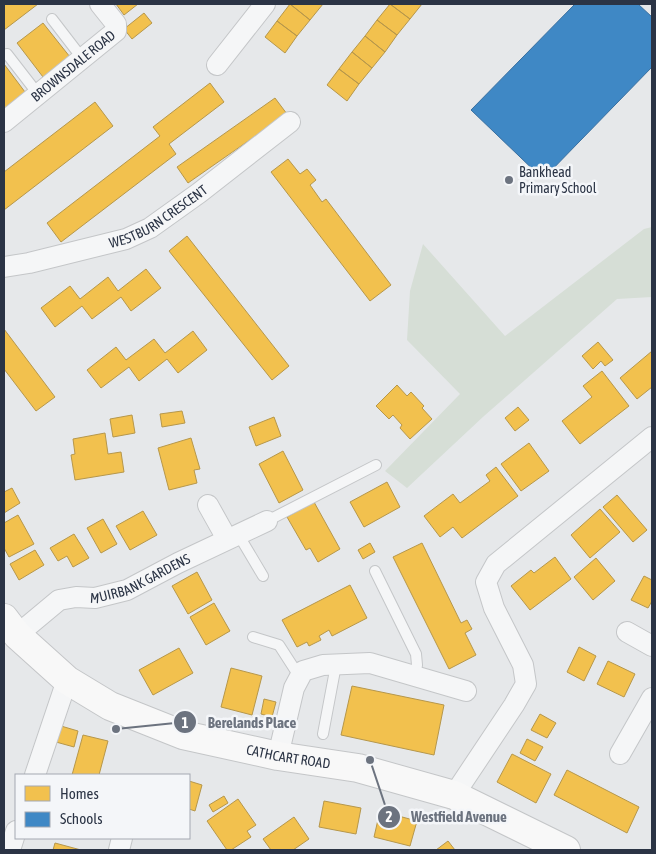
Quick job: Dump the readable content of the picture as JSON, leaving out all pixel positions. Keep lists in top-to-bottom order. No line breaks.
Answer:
{"streets":{"street":["BROWNSDALE ROAD","WESTBURN CRESCENT","MUIRBANK GARDENS","CATHCART ROAD"]},"crossings":[["MUIRBANK GARDENS","CATHCART ROAD"]],"places":["Bankhead Primary School","Berelands Place","Westfield Avenue"],"legend":["Homes","Schools"]}
